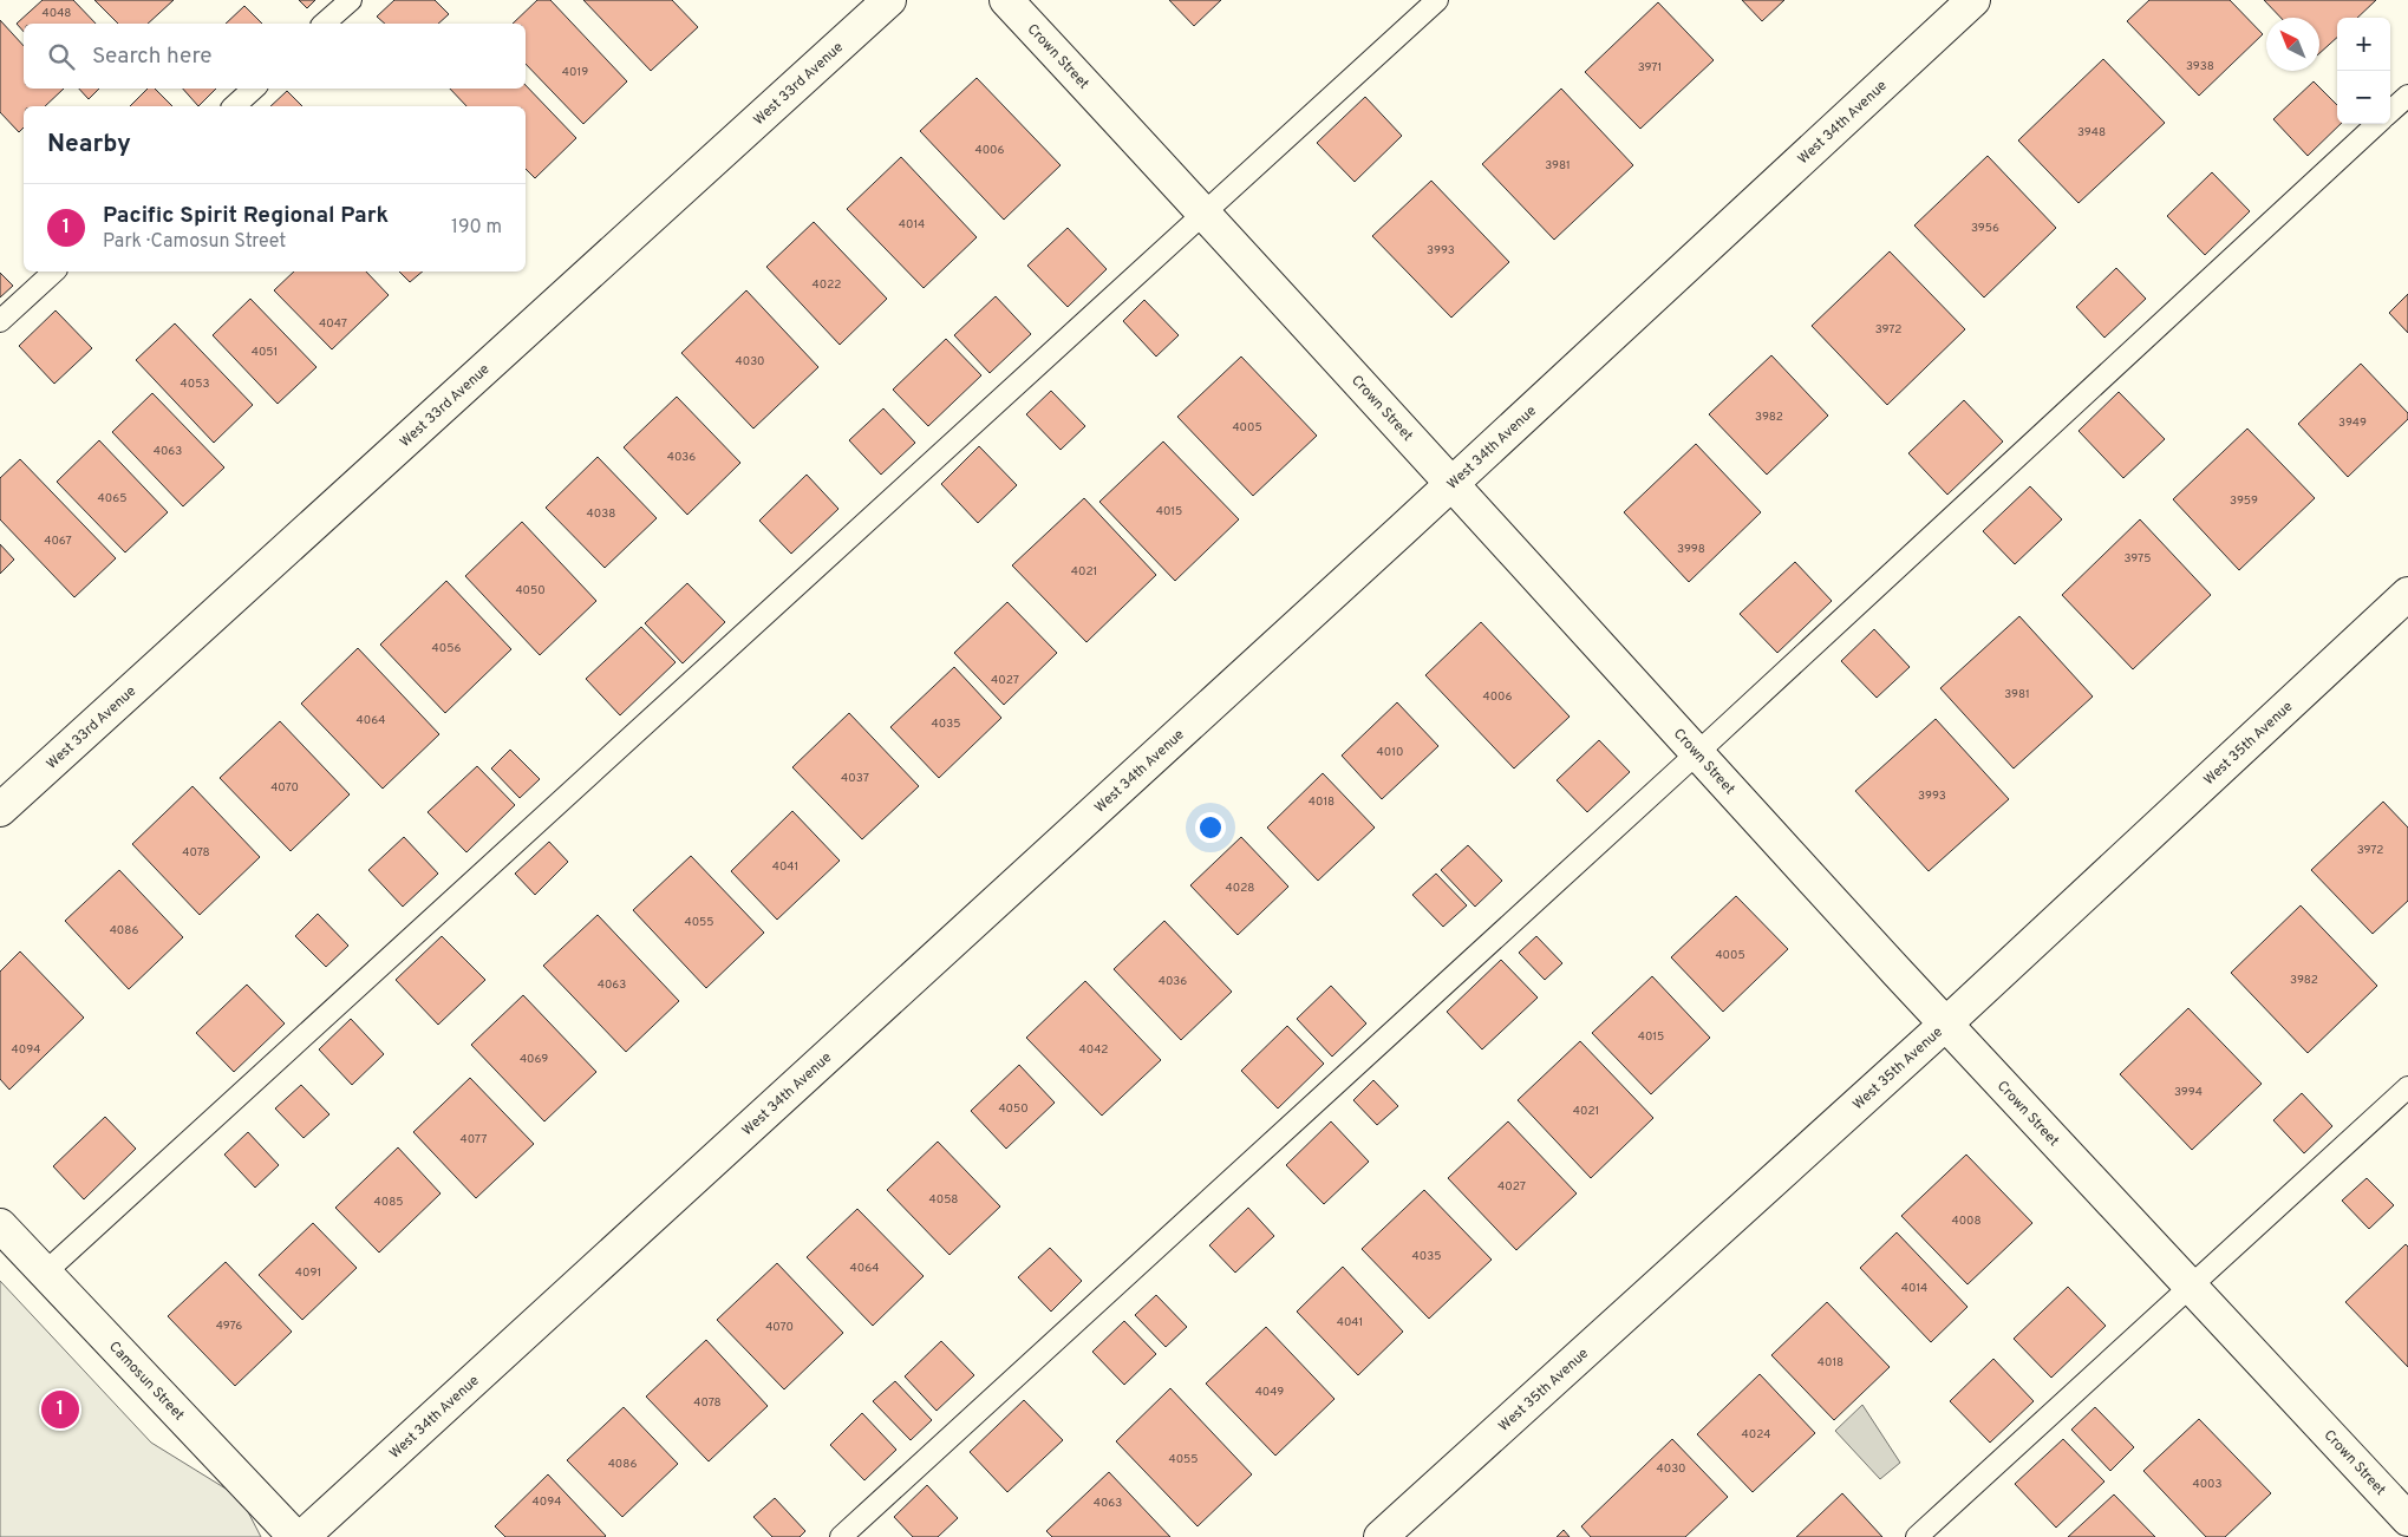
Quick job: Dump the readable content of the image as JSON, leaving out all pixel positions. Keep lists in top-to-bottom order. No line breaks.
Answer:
{"streets":{"street":["Crown Street","West 33rd Avenue","West 34th Avenue","West 35th Avenue","Camosun Street"]},"crossings":[["Crown Street","West 34th Avenue"],["Crown Street","West 35th Avenue"]],"house_numbers":["4048","3938","3971","4019","3948","4006","3981","4014","3956","3993","4022","4047","3972","4051","4030","4053","3982","3949","4005","4063","4036","4065","3959","4015","4038","4067","3998","3975","4021","4050","4056","4027","3981","4006","4064","4035","4010","4037","4070","3993","4018","3972","4078","4041","4028","4055","4086","4005","3982","4036","4063","4015","4094","4042","4069","3994","4050","4021","4077","4027","4058","4085","4008","4035","4064","4091","4014","4041","4976","4070","4018","4049","4078","4024","4055","4086","4030","4003","4094","4063"],"north":"top left","page":{"map_buttons":["+","−"],"search":"Search here","heading":"Nearby","list":[{"mark":"1","name":"Pacific Spirit Regional Park","note":"Park · Camosun Street","value":"190 m"}],"pins":"1"}}
